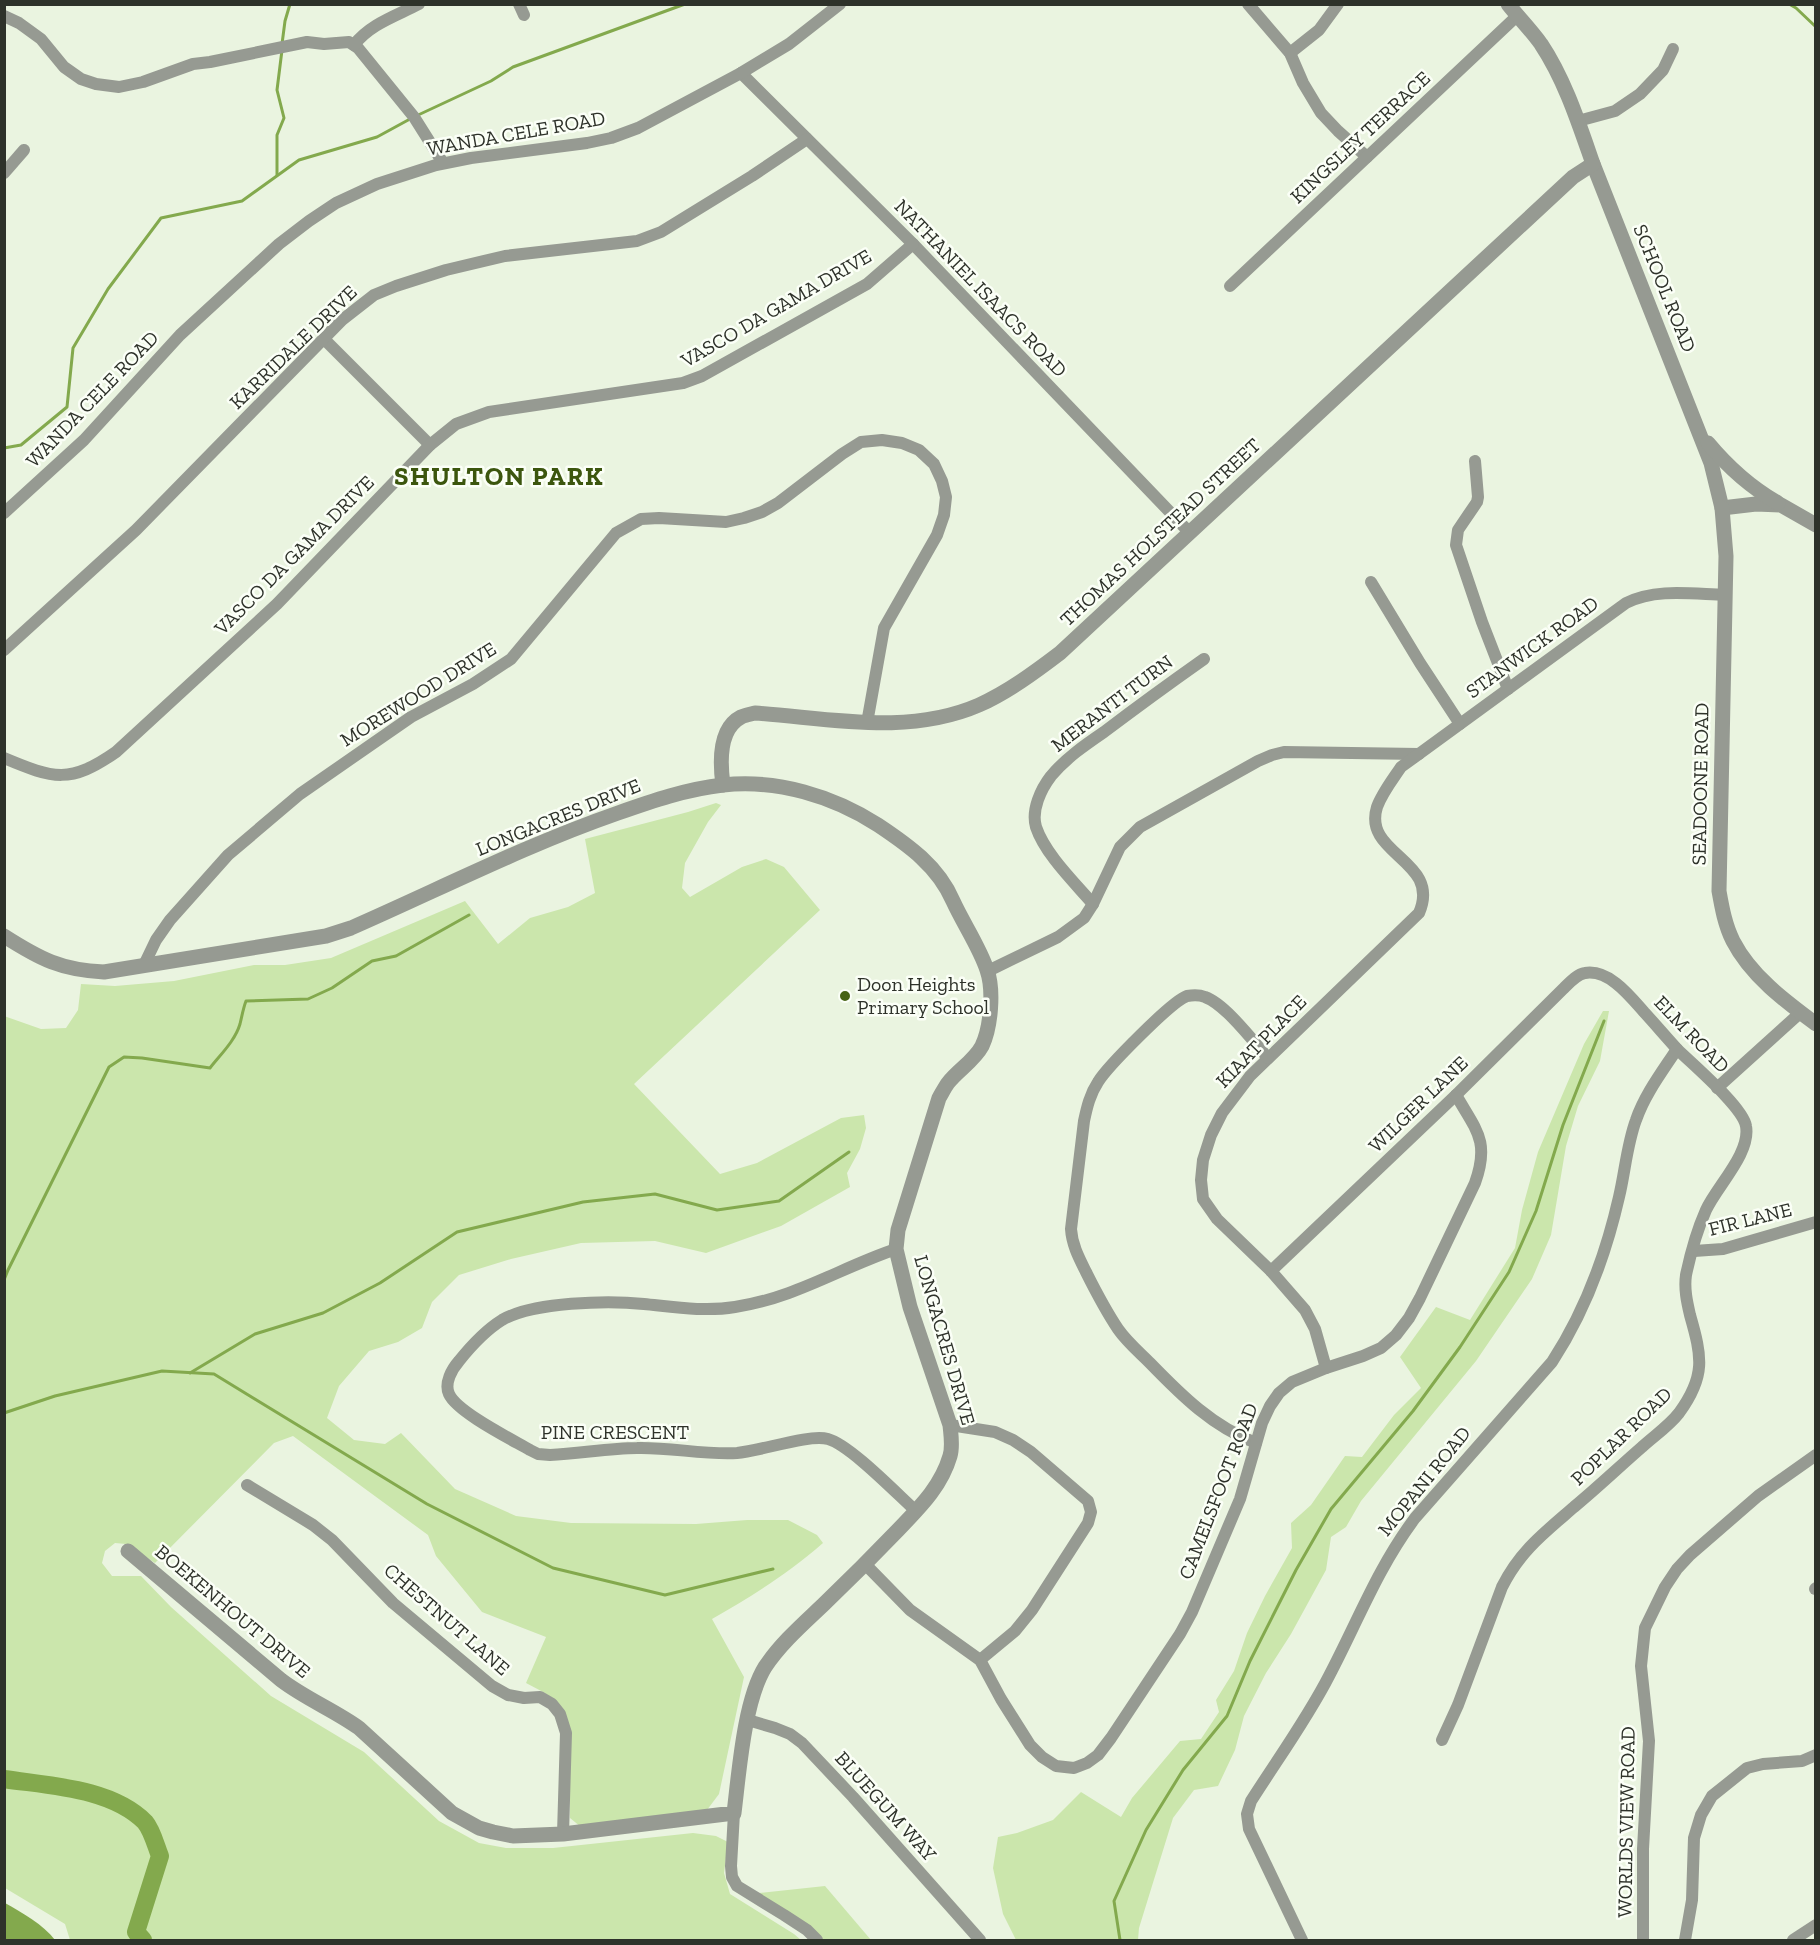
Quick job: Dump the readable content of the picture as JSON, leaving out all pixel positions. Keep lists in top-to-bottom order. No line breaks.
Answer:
{"streets":{"street":["WANDA CELE ROAD","KINGSLEY TERRACE","NATHANIEL ISAACS ROAD","SCHOOL ROAD","VASCO DA GAMA DRIVE","KARRIDALE DRIVE","THOMAS HOLSTEAD STREET","STANWICK ROAD","MOREWOOD DRIVE","MERANTI TURN","SEADOONE ROAD","LONGACRES DRIVE","ELM ROAD","KIAAT PLACE","WILGER LANE","FIR LANE","PINE CRESCENT","POPLAR ROAD","MOPANI ROAD","CAMELSFOOT ROAD","BOEKENHOUT DRIVE","CHESTNUT LANE","BLUEGUM WAY","WORLDS VIEW ROAD"]},"crossings":[["WANDA CELE ROAD","NATHANIEL ISAACS ROAD"],["KINGSLEY TERRACE","SCHOOL ROAD"],["NATHANIEL ISAACS ROAD","VASCO DA GAMA DRIVE"],["NATHANIEL ISAACS ROAD","KARRIDALE DRIVE"],["NATHANIEL ISAACS ROAD","THOMAS HOLSTEAD STREET"],["SCHOOL ROAD","THOMAS HOLSTEAD STREET"],["SCHOOL ROAD","SEADOONE ROAD"],["THOMAS HOLSTEAD STREET","MOREWOOD DRIVE"],["THOMAS HOLSTEAD STREET","LONGACRES DRIVE"],["STANWICK ROAD","SEADOONE ROAD"],["STANWICK ROAD","KIAAT PLACE"],["MOREWOOD DRIVE","LONGACRES DRIVE"],["LONGACRES DRIVE","PINE CRESCENT"],["LONGACRES DRIVE","CAMELSFOOT ROAD"],["LONGACRES DRIVE","BOEKENHOUT DRIVE"],["LONGACRES DRIVE","BLUEGUM WAY"],["ELM ROAD","WILGER LANE"],["ELM ROAD","POPLAR ROAD"],["ELM ROAD","MOPANI ROAD"],["KIAAT PLACE","WILGER LANE"],["KIAAT PLACE","CAMELSFOOT ROAD"],["WILGER LANE","CAMELSFOOT ROAD"],["FIR LANE","POPLAR ROAD"],["BOEKENHOUT DRIVE","CHESTNUT LANE"]],"districts":["SHULTON PARK"],"places":["Doon Heights Primary School"]}
